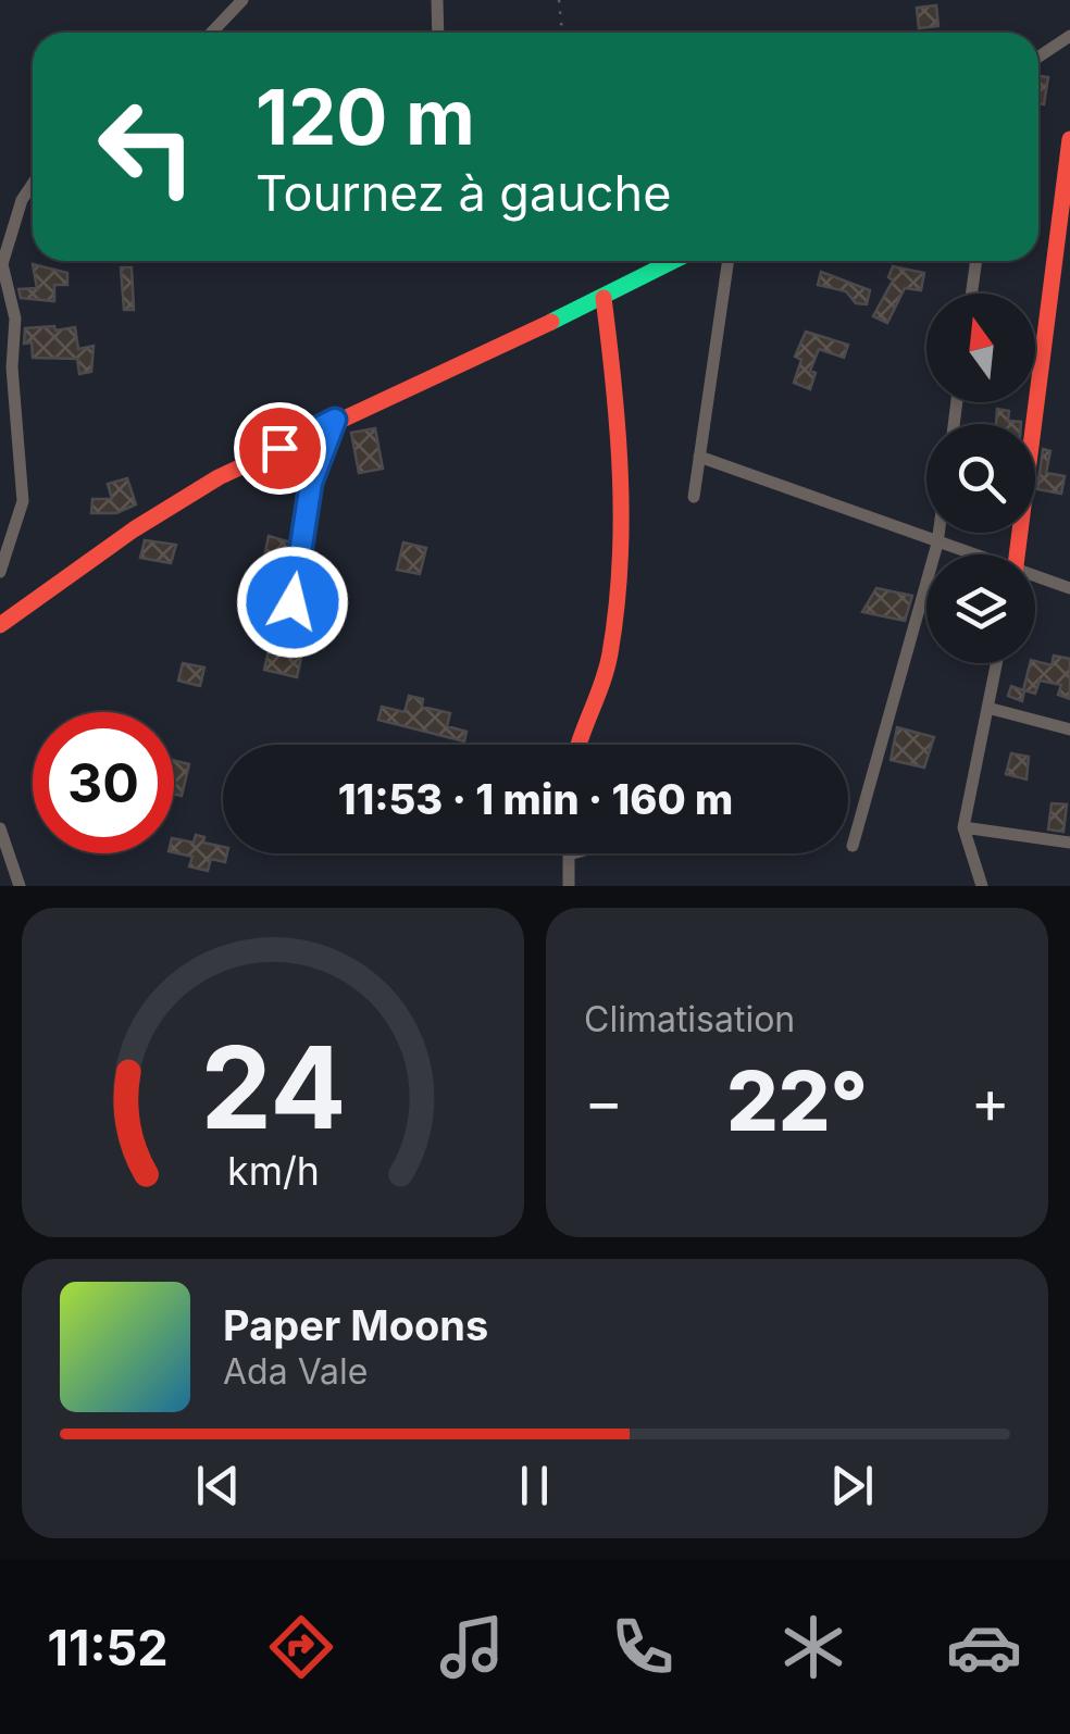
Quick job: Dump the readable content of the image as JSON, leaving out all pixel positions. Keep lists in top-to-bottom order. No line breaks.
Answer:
{"north":"top","page":{"turn":["120 m","Tournez à gauche"],"limit":"30","trip":"11:53 · 1 min · 160 m","tile":"Climatisation","heat":["−","22°","+"],"song":["Paper Moons","Ada Vale"],"tabs":"11:52","gauge":["24","km/h"]}}
